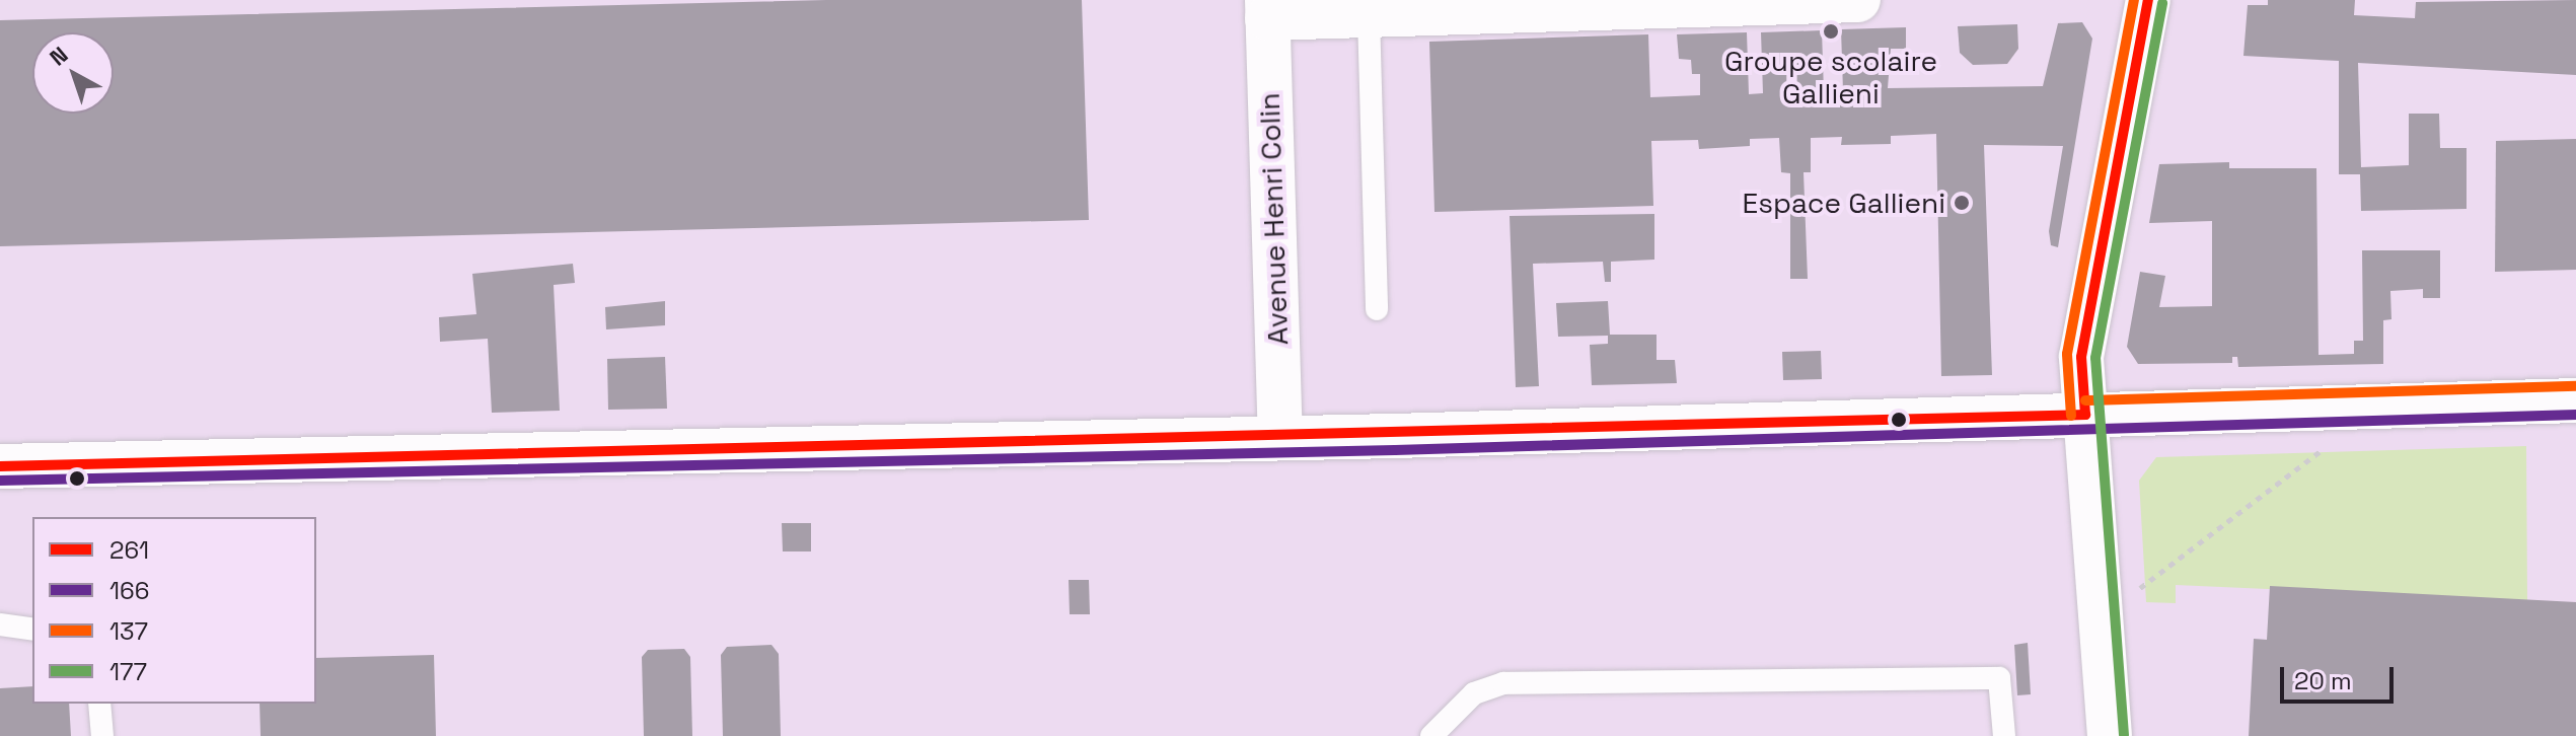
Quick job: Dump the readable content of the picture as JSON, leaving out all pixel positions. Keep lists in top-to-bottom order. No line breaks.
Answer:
{"streets":{"main road":["Avenue Henri Colin"]},"places":["Groupe scolaire Gallieni","Espace Gallieni"],"lines":["transit line 261","transit line 137","transit line 177","transit line 166"],"legend":["261","166","137","177"],"scale_bar":"20 m","north":"top left"}
